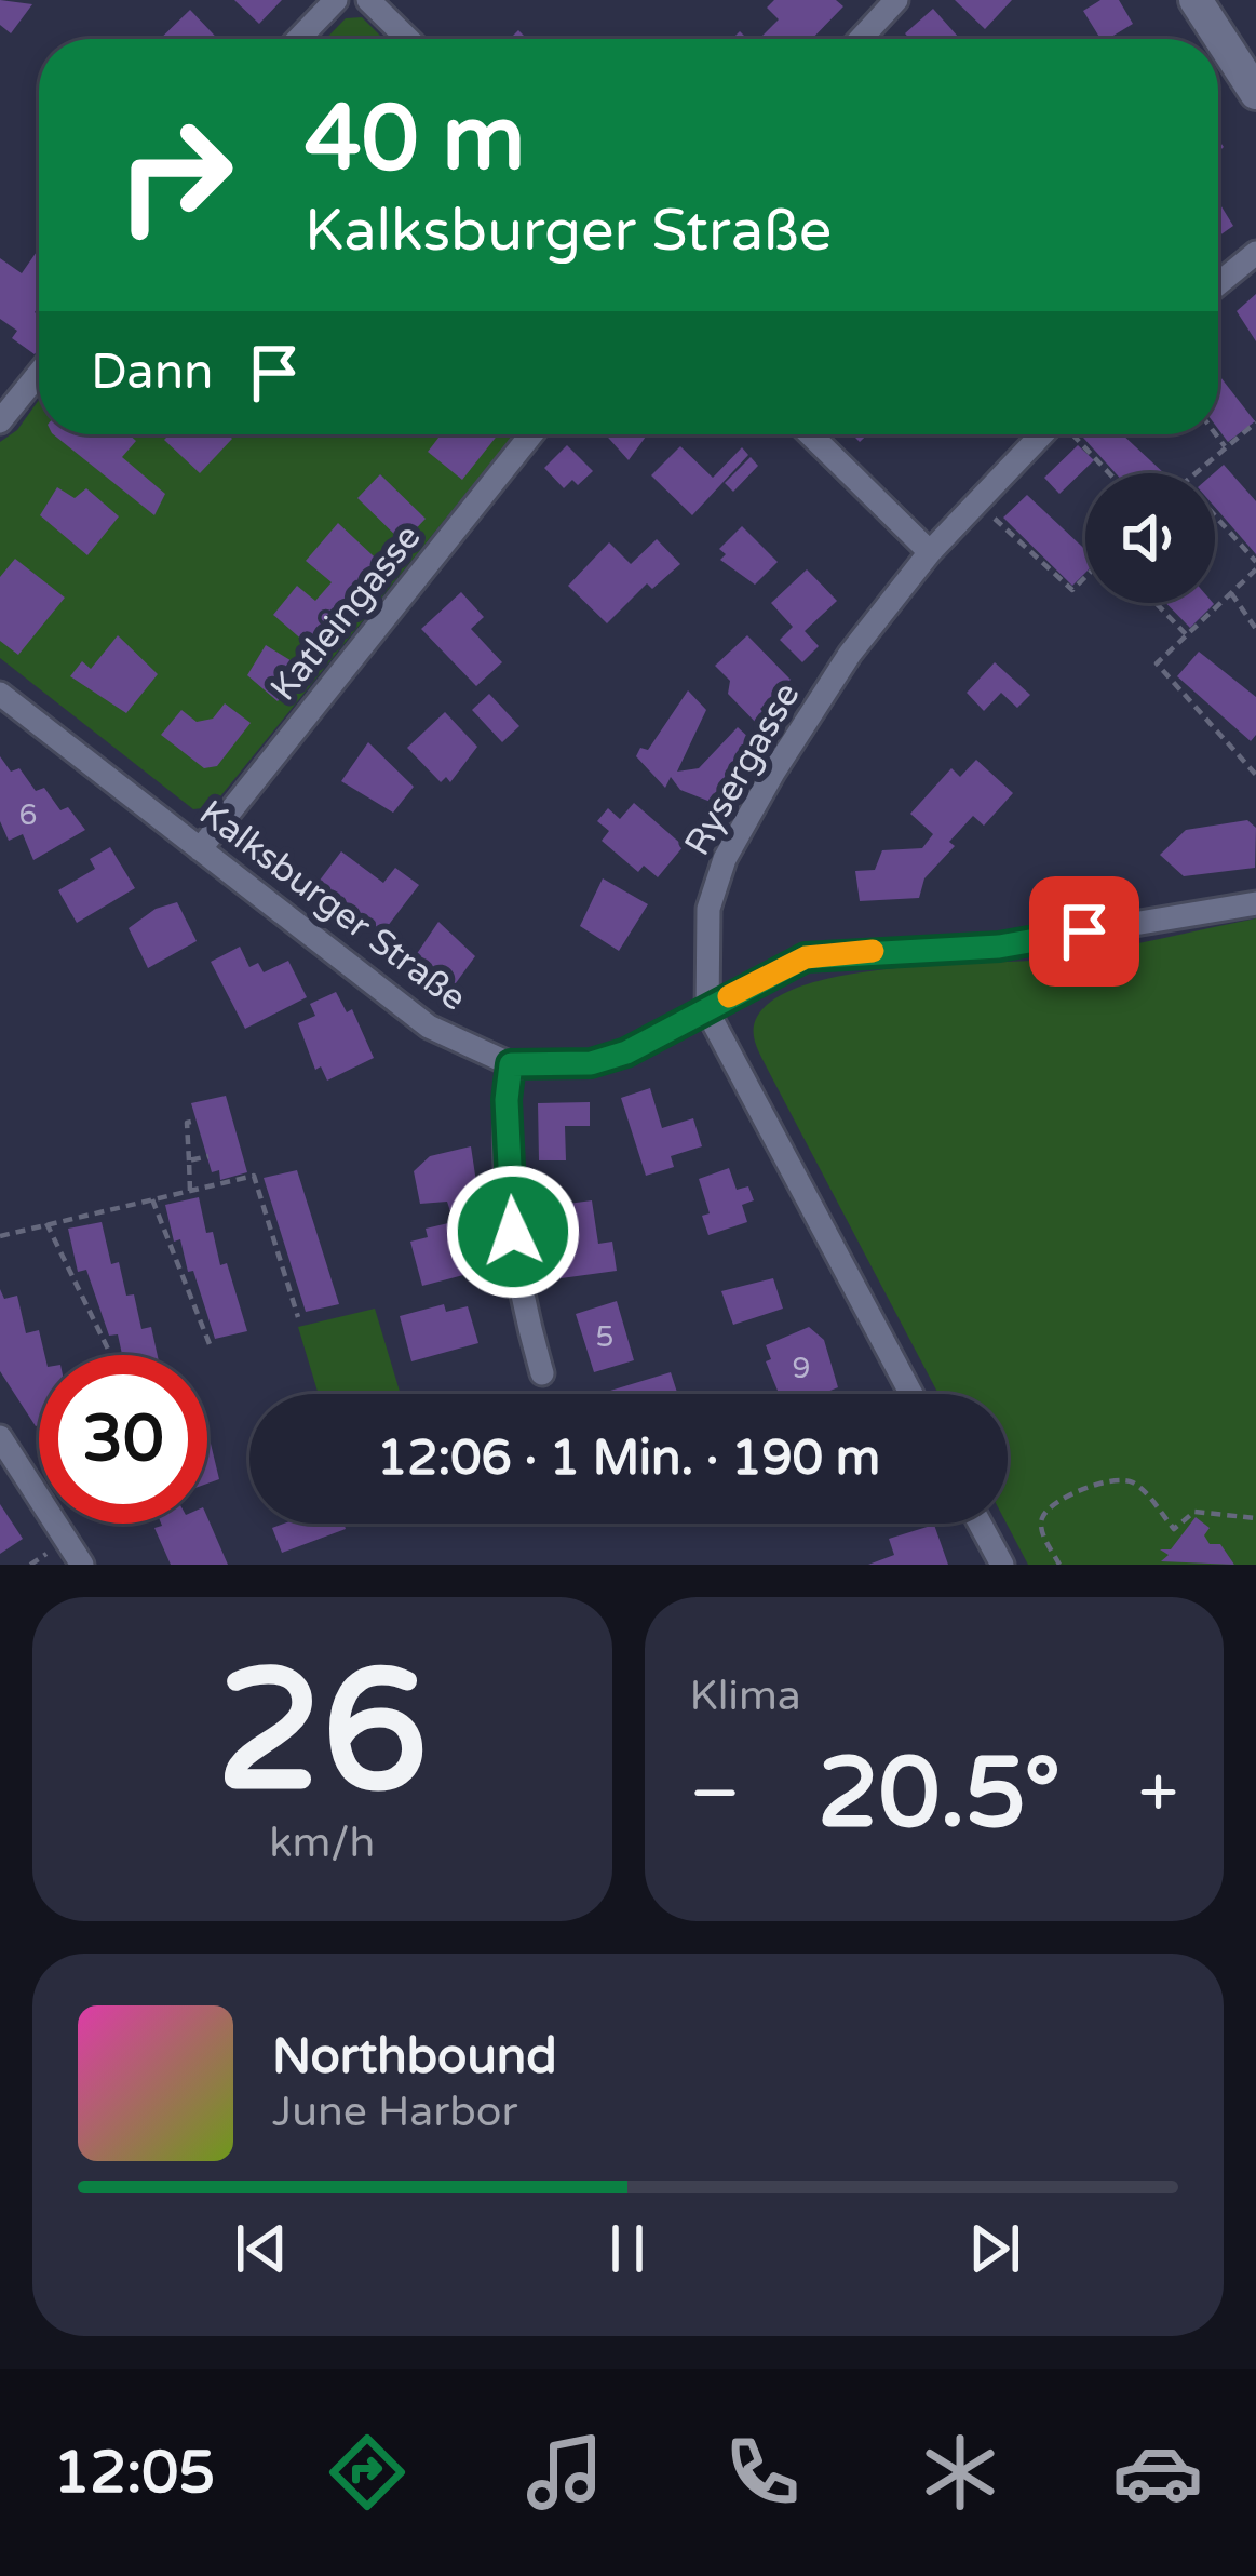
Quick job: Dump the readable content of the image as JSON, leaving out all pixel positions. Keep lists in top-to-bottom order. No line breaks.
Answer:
{"streets":{"street":["Katleingasse","Rysergasse","Kalksburger Straße"]},"crossings":[["Katleingasse","Kalksburger Straße"],["Rysergasse","Kalksburger Straße"]],"house_numbers":["6","5","9"],"page":{"turn":["40 m","Kalksburger Straße"],"then":"Dann","limit":"30","trip":"12:06 · 1 Min. · 190 m","tile":[["26","km/h"],"Klima"],"heat":["−","20.5°","+"],"song":["Northbound","June Harbor"],"tabs":"12:05"}}
